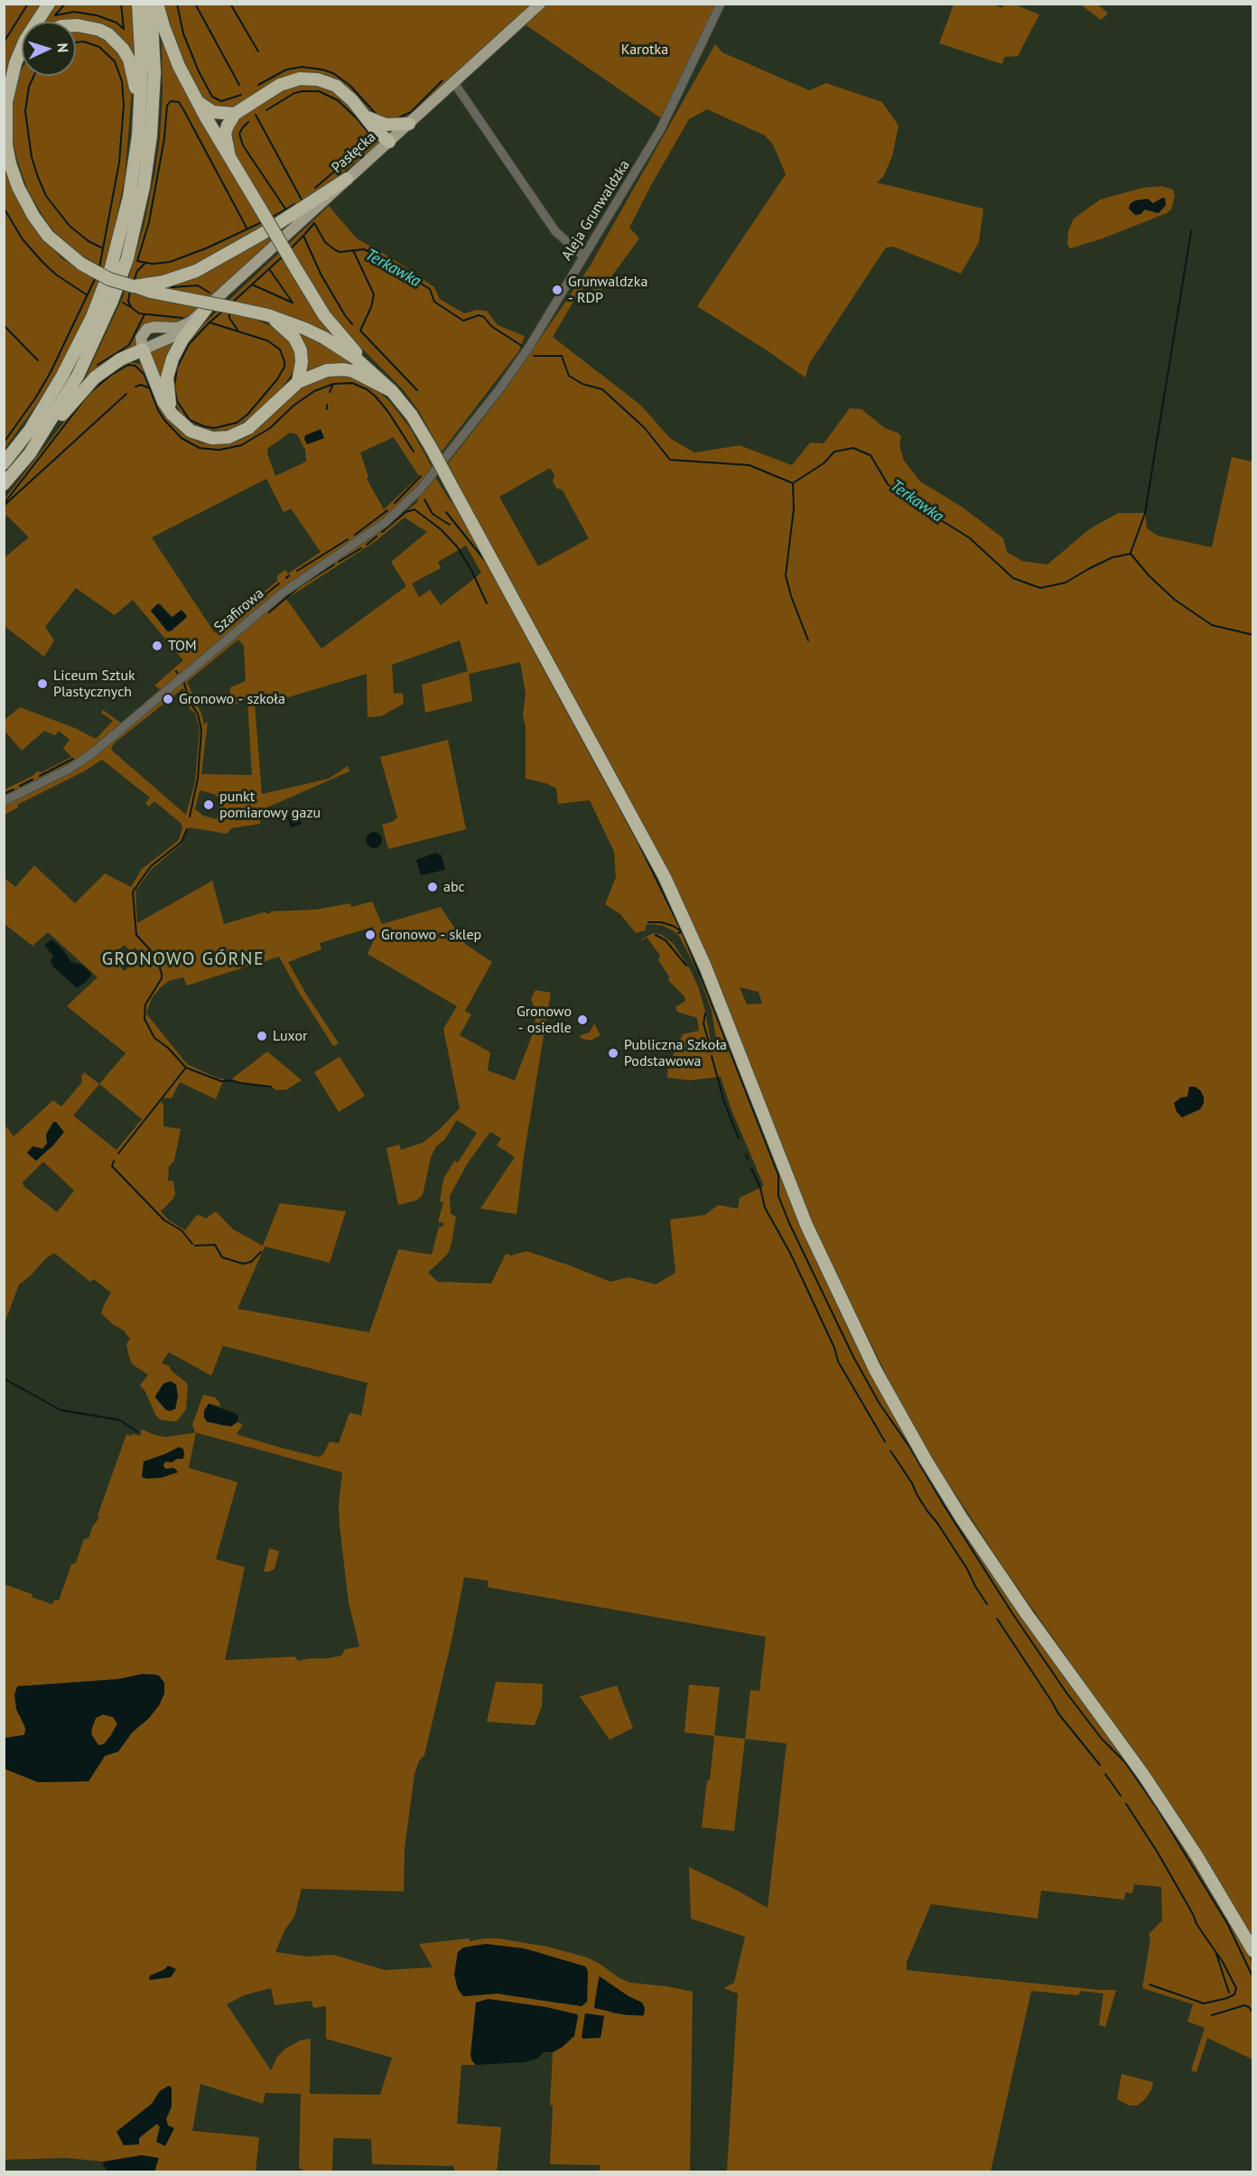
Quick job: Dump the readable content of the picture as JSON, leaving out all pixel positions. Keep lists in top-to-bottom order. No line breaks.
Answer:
{"streets":{"main road":["Pasłęcka"],"street":["Aleja Grunwaldzka","Szafirowa"]},"crossings":[["Aleja Grunwaldzka","Szafirowa"]],"districts":["GRONOWO GÓRNE"],"water":["Terkawka"],"parks":["Karotka"],"places":["Grunwaldzka - RDP","TOM","Liceum Sztuk Plastycznych","Gronowo - szkoła","punkt pomiarowy gazu","abc","Gronowo - sklep","Gronowo - osiedle","Luxor","Publiczna Szkoła Podstawowa"],"north":"right"}
